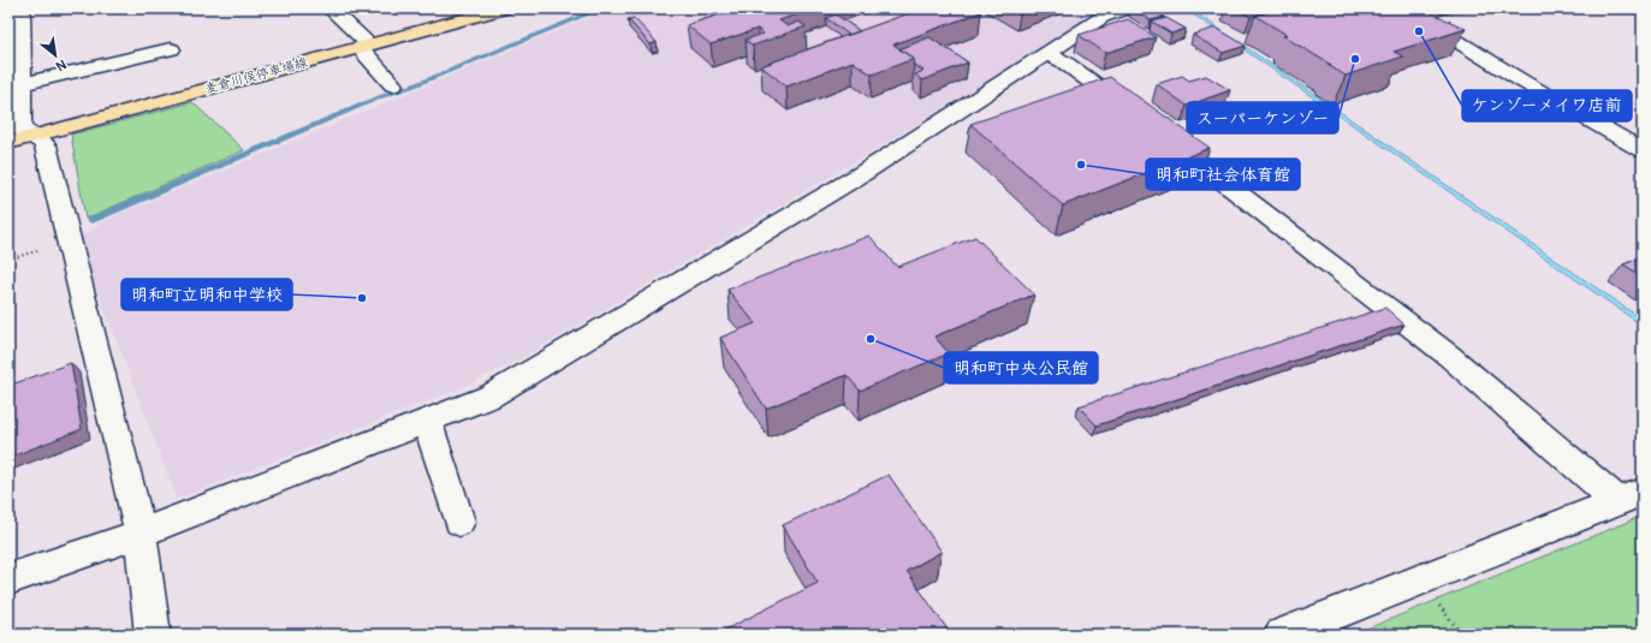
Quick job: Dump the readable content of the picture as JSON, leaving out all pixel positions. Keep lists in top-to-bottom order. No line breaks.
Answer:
{"streets":{"main road":["麦倉川俣停車場線"]},"places":["ケンゾーメイワ店前","スーパーケンゾー","明和町社会体育館","明和町立明和中学校","明和町中央公民館"],"north":"bottom right"}
